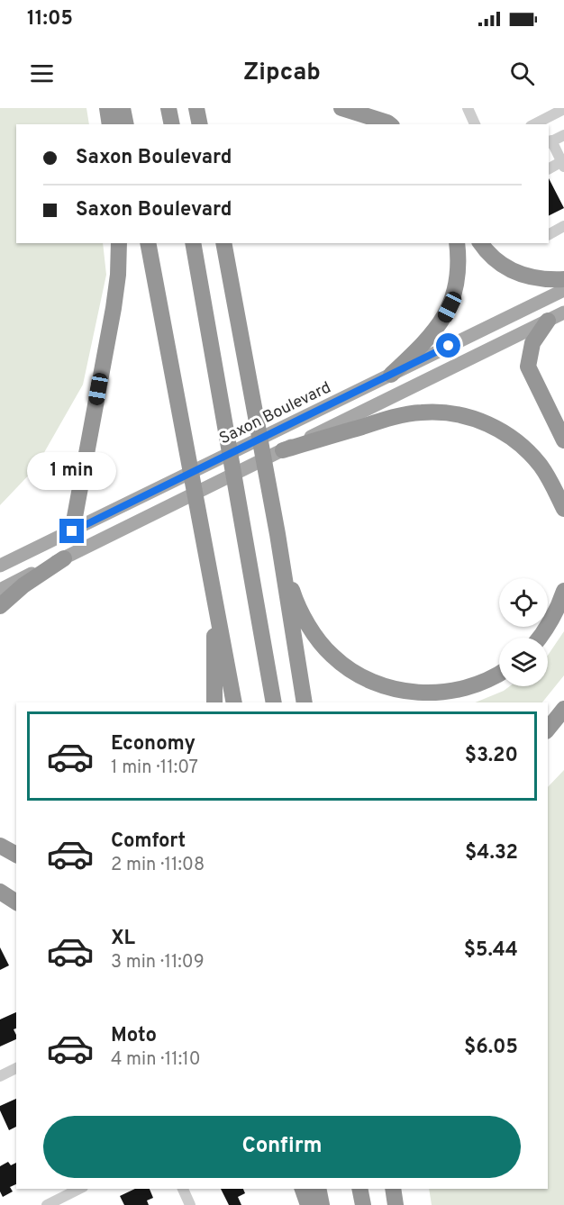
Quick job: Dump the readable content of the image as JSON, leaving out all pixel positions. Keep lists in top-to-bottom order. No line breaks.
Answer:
{"streets":{"main road":["Saxon Boulevard"]},"page":{"status":"11:05","header":"Zipcab","banner":["Saxon Boulevard","Saxon Boulevard"],"bubble":"1 min","list":[{"name":"Economy","note":"1 min · 11:07","value":"$3.20"},{"name":"Comfort","note":"2 min · 11:08","value":"$4.32"},{"name":"XL","note":"3 min · 11:09","value":"$5.44"},{"name":"Moto","note":"4 min · 11:10","value":"$6.05"}],"buttons":"Confirm"}}
